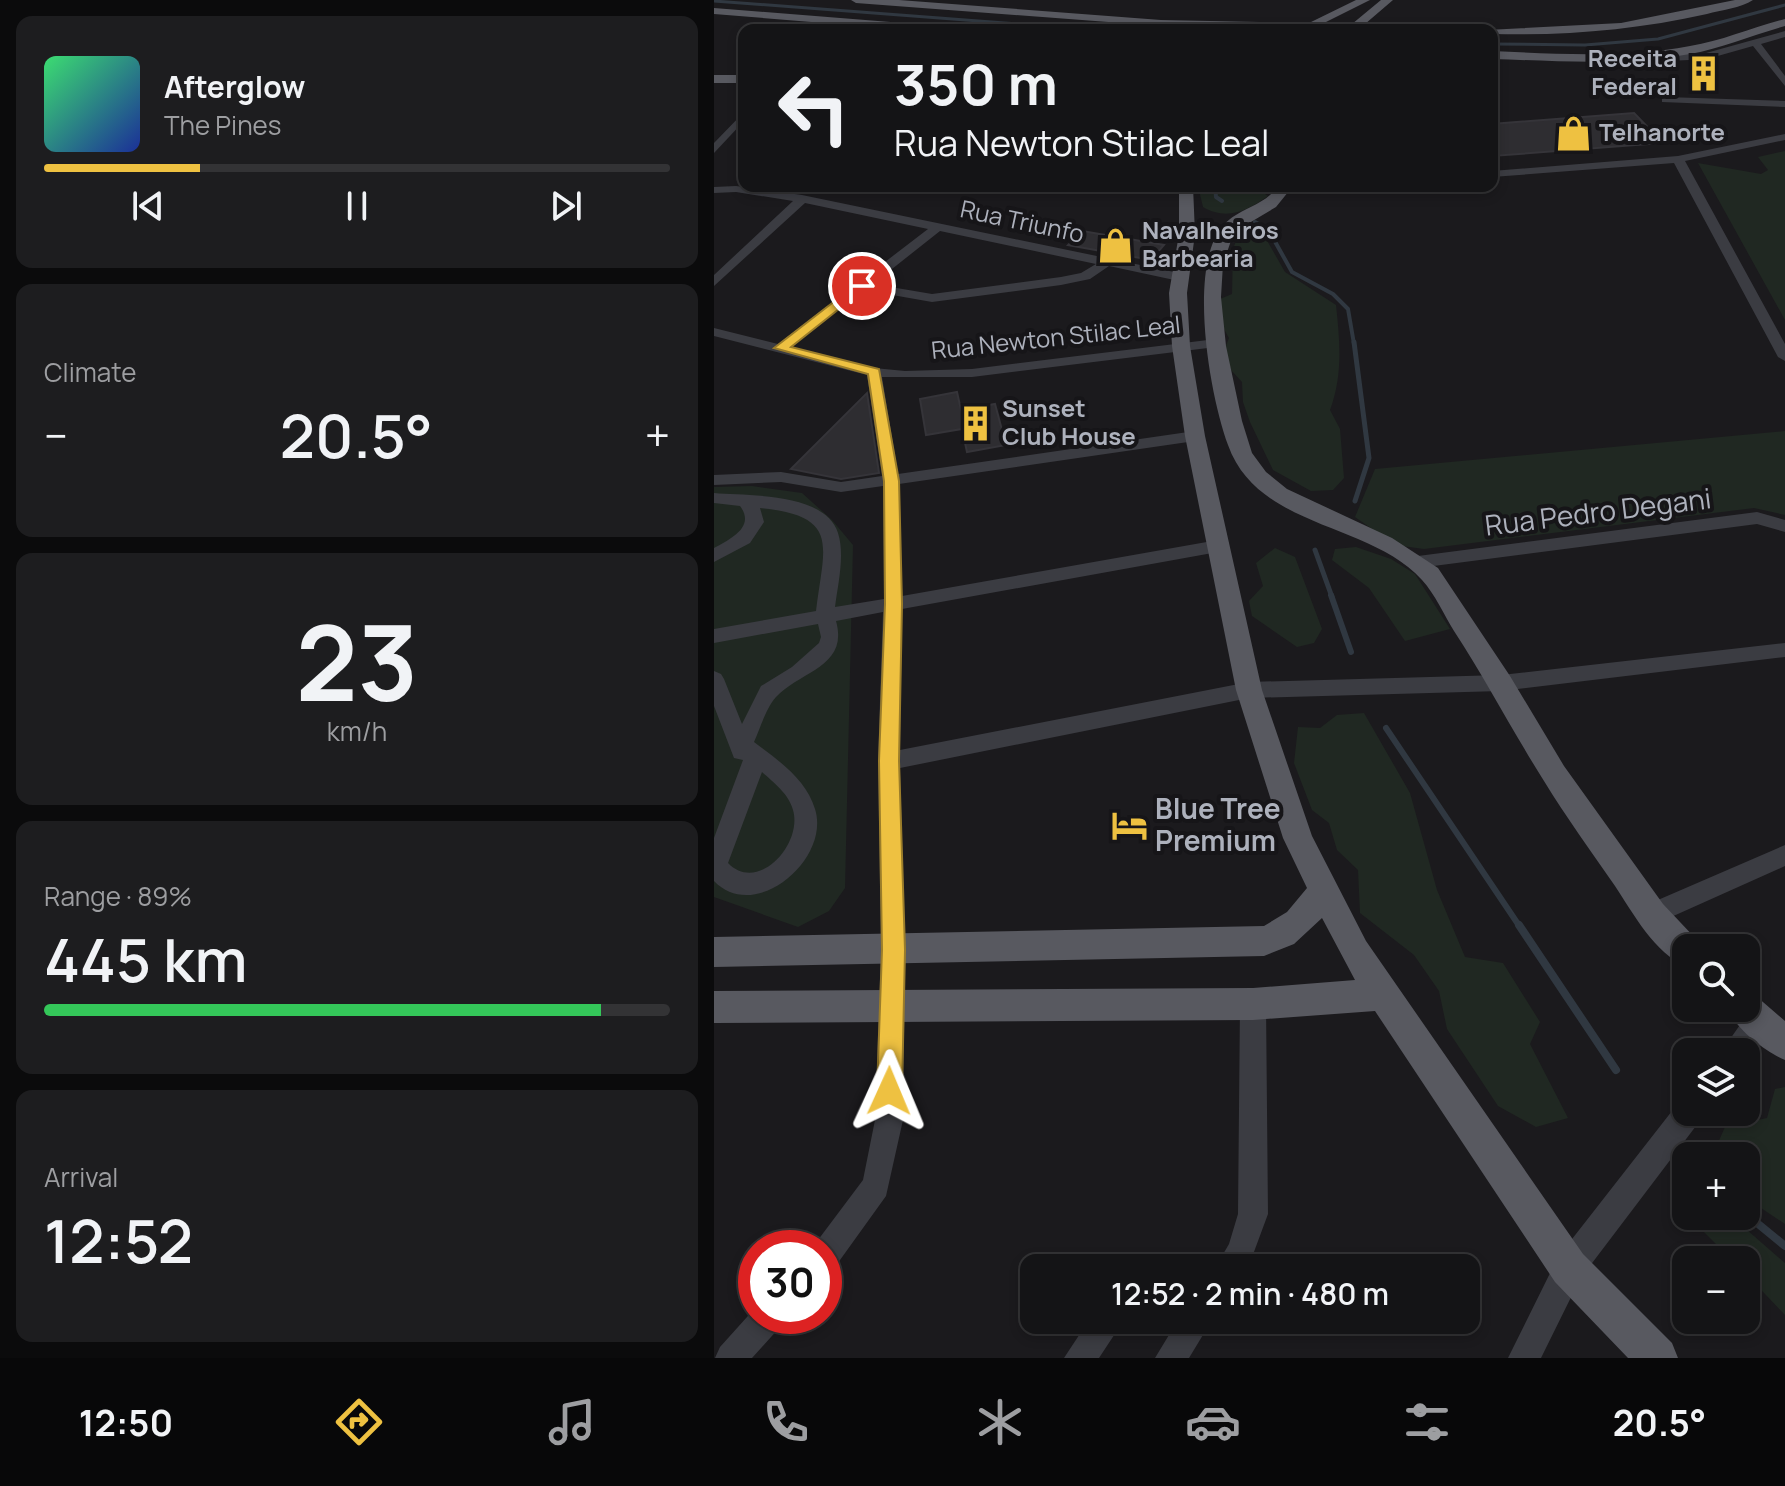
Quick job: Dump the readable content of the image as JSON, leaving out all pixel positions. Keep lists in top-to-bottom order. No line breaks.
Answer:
{"streets":{"street":["Rua Triunfo","Rua Newton Stilac Leal","Rua Pedro Degani"]},"places":{"building":["Receita Federal","Sunset Club House"],"shop":["Telhanorte","Navalheiros Barbearia"],"hotel":["Blue Tree Premium"]},"page":{"turn":["350 m","Rua Newton Stilac Leal"],"song":["Afterglow","The Pines"],"tile":["Climate",["23","km/h"],["Range · 89%","445 km"],["Arrival","12:52"]],"heat":["−","20.5°","+"],"map_buttons":["+","−"],"limit":"30","trip":"12:52 · 2 min · 480 m","tabs":["12:50","20.5°"]}}
